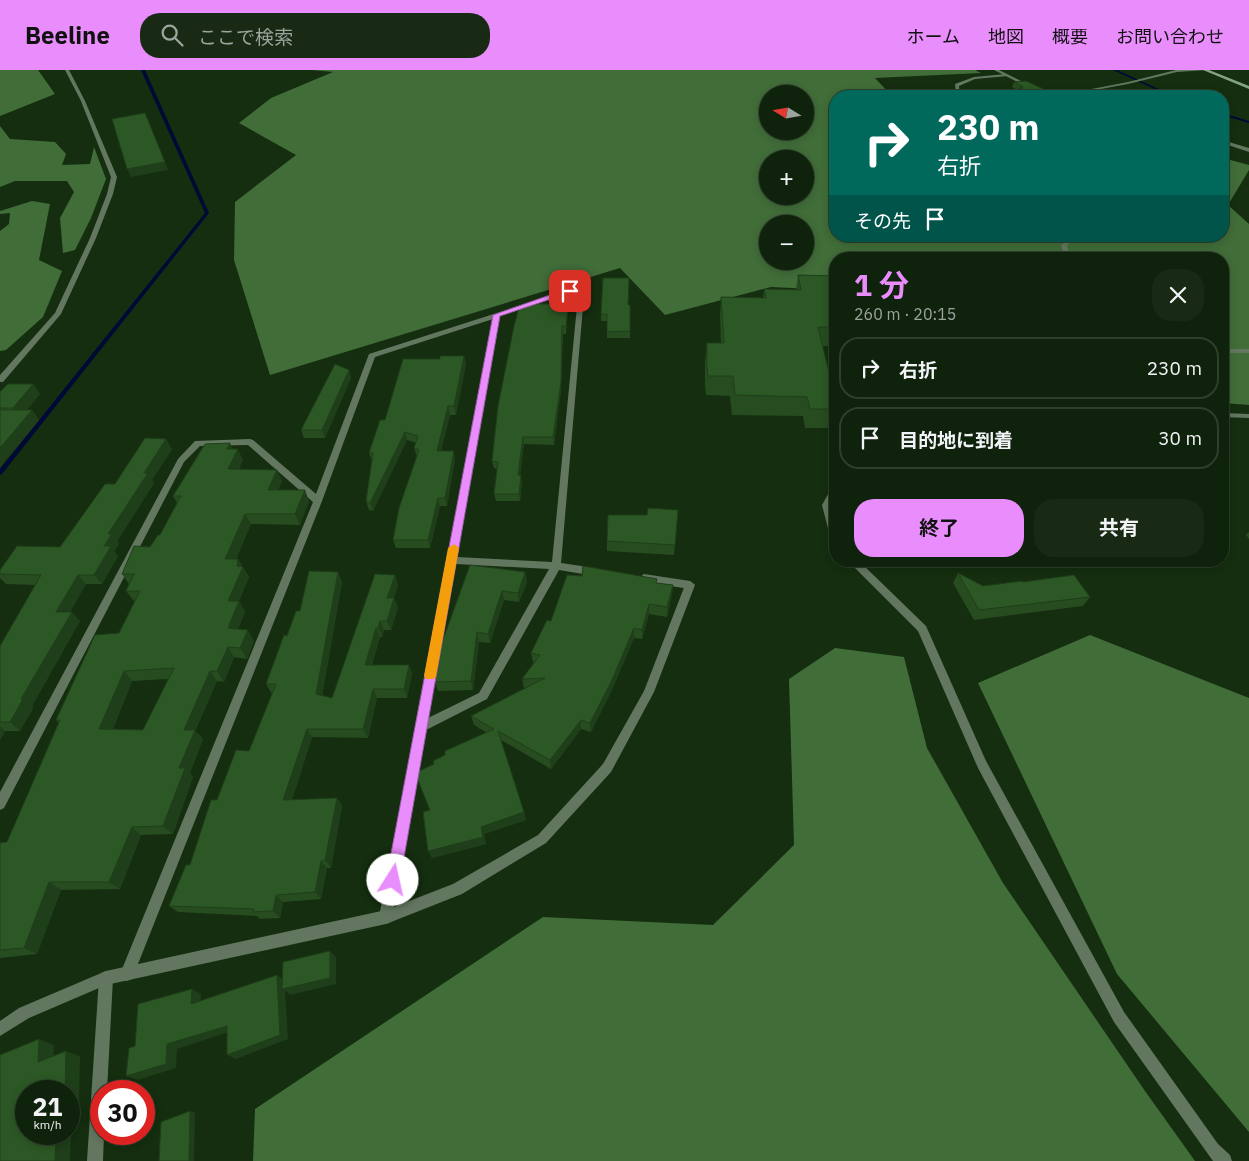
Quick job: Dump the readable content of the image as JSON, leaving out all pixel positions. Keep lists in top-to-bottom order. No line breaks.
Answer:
{"north":"left","page":{"header":"Beeline","search":"ここで検索","nav":["ホーム","地図","概要","お問い合わせ"],"map_buttons":["+","−"],"turn":["230 m","右折"],"then":"その先","heading":["1 分","260 m · 20:15"],"list":[{"name":"右折","value":"230 m"},{"name":"目的地に到着","value":"30 m"}],"buttons":["終了","共有"],"speed":"21 km/h","limit":"30"}}
